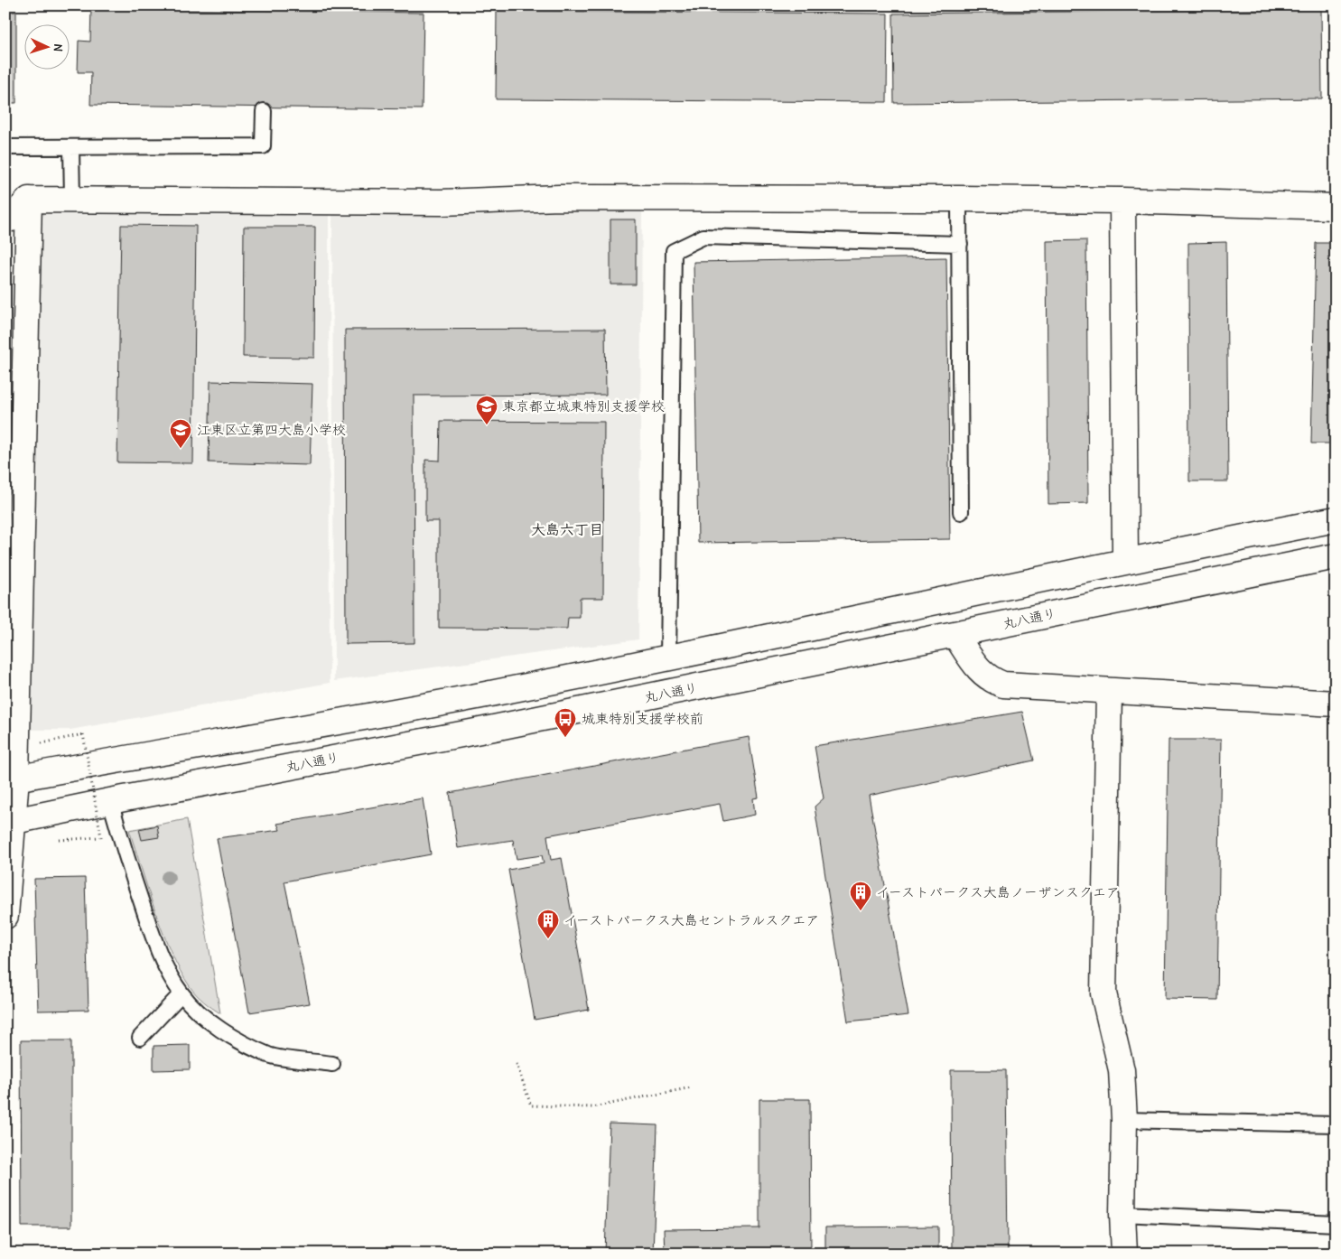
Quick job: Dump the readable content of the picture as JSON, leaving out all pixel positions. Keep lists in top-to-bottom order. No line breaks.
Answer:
{"streets":{"street":["丸八通り"]},"districts":["大島六丁目"],"places":{"school or university":["東京都立城東特別支援学校","江東区立第四大島小学校"],"bus stop":["城東特別支援学校前"],"building":["イーストパークス大島ノーザンスクエア","イーストパークス大島セントラルスクエア"]},"north":"right"}
